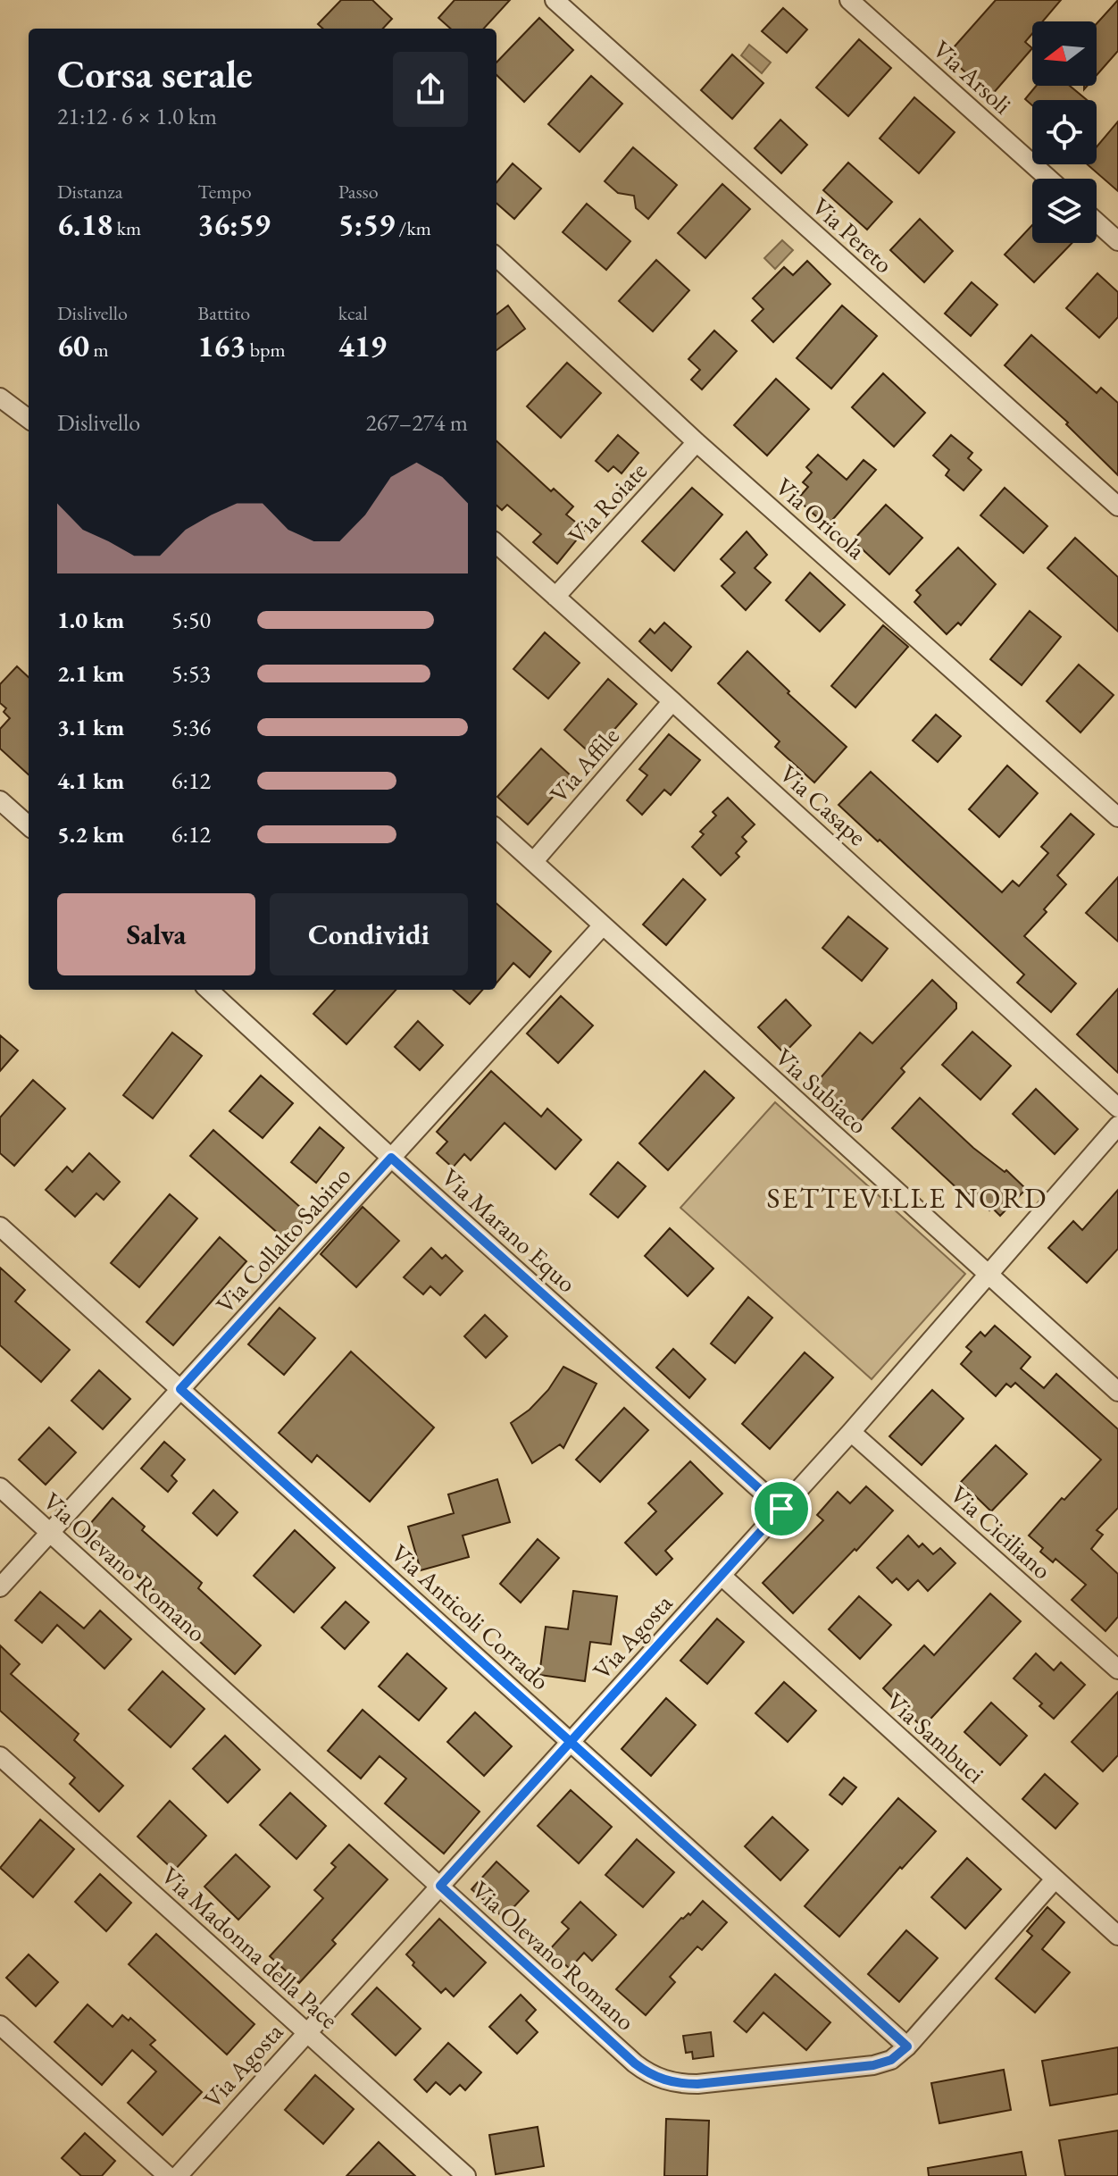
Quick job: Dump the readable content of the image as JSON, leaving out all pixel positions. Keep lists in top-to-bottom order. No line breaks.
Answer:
{"streets":{"street":["Via Arsoli","Via Pereto","Via Roiate","Via Oricola","Via Affile","Via Casape","Via Subiaco","Via Marano Equo","Via Collalto Sabino","Via Ciciliano","Via Olevano Romano","Via Anticoli Corrado","Via Agosta","Via Sambuci","Via Madonna della Pace"]},"crossings":[["Via Roiate","Via Oricola"],["Via Roiate","Via Casape"],["Via Affile","Via Casape"],["Via Affile","Via Subiaco"],["Via Subiaco","Via Collalto Sabino"],["Via Subiaco","Via Agosta"],["Via Marano Equo","Via Collalto Sabino"],["Via Marano Equo","Via Agosta"],["Via Collalto Sabino","Via Olevano Romano"],["Via Collalto Sabino","Via Anticoli Corrado"],["Via Ciciliano","Via Agosta"],["Via Olevano Romano","Via Anticoli Corrado"],["Via Olevano Romano","Via Agosta"],["Via Olevano Romano","Via Sambuci"],["Via Anticoli Corrado","Via Agosta"],["Via Agosta","Via Sambuci"],["Via Agosta","Via Madonna della Pace"]],"districts":["SETTEVILLE NORD"],"north":"left","page":{"heading":["Corsa serale","21:12 · 6 × 1.0 km"],"stats":[["Distanza","6.18 km"],["Tempo","36:59"],["Passo","5:59 /km"],["Dislivello","60 m"],["Battito","163 bpm"],["kcal","419"]],"chart":["Dislivello","267–274 m"],"list":[{"name":"1.0 km","note":"5:50"},{"name":"2.1 km","note":"5:53"},{"name":"3.1 km","note":"5:36"},{"name":"4.1 km","note":"6:12"},{"name":"5.2 km","note":"6:12"}],"buttons":["Salva","Condividi"]}}
